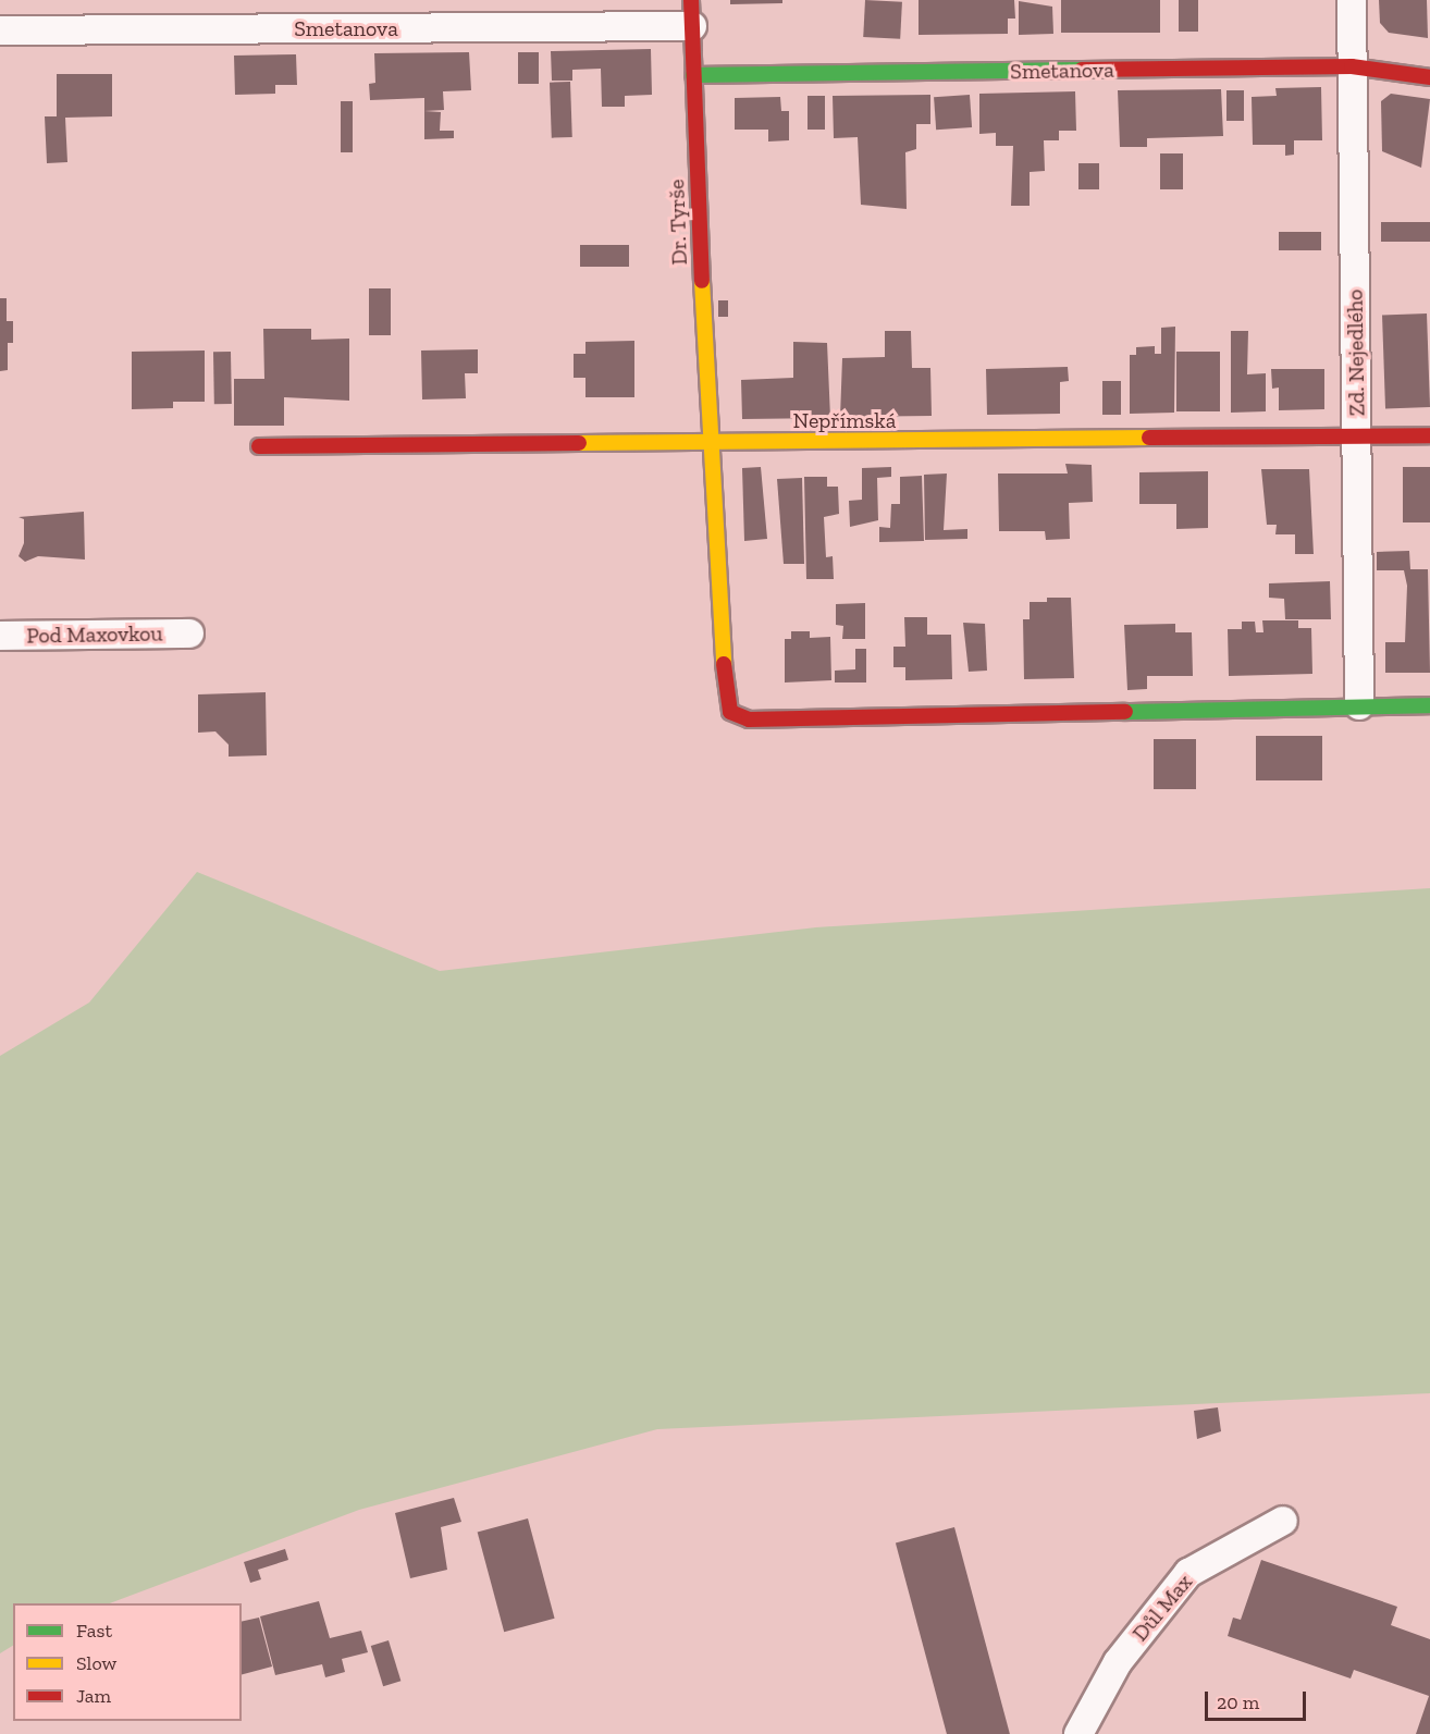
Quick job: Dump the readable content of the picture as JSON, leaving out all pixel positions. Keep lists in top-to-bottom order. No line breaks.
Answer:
{"streets":{"street":["Smetanova","Dr. Tyrše","Zd. Nejedlého","Nepřímská","Pod Maxovkou","Důl Max"]},"crossings":[["Smetanova","Dr. Tyrše"],["Smetanova","Zd. Nejedlého"],["Dr. Tyrše","Zd. Nejedlého"],["Dr. Tyrše","Nepřímská"],["Zd. Nejedlého","Nepřímská"]],"legend":["Fast","Slow","Jam"],"scale_bar":"20 m"}
